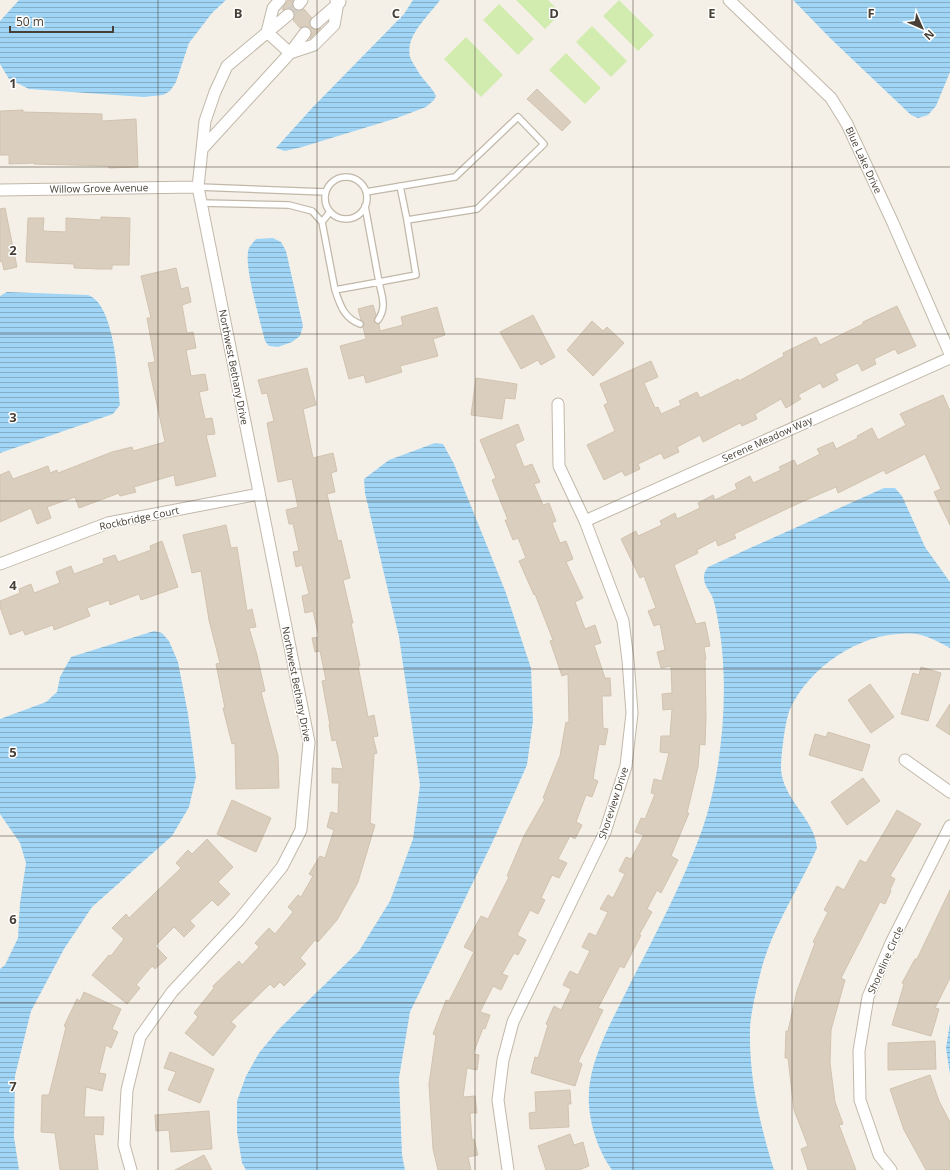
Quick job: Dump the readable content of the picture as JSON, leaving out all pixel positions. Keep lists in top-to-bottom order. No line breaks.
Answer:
{"streets":{"street":["Blue Lake Drive","Willow Grove Avenue","Northwest Bethany Drive","Serene Meadow Way","Rockbridge Court","Shoreview Drive","Shoreline Circle"]},"crossings":[["Willow Grove Avenue","Northwest Bethany Drive"],["Northwest Bethany Drive","Rockbridge Court"],["Serene Meadow Way","Shoreview Drive"]],"scale_bar":"50 m","north":"bottom right","grid":{"columns":["B","C","D","E","F"],"rows":["1","2","3","4","5","6","7"]}}
